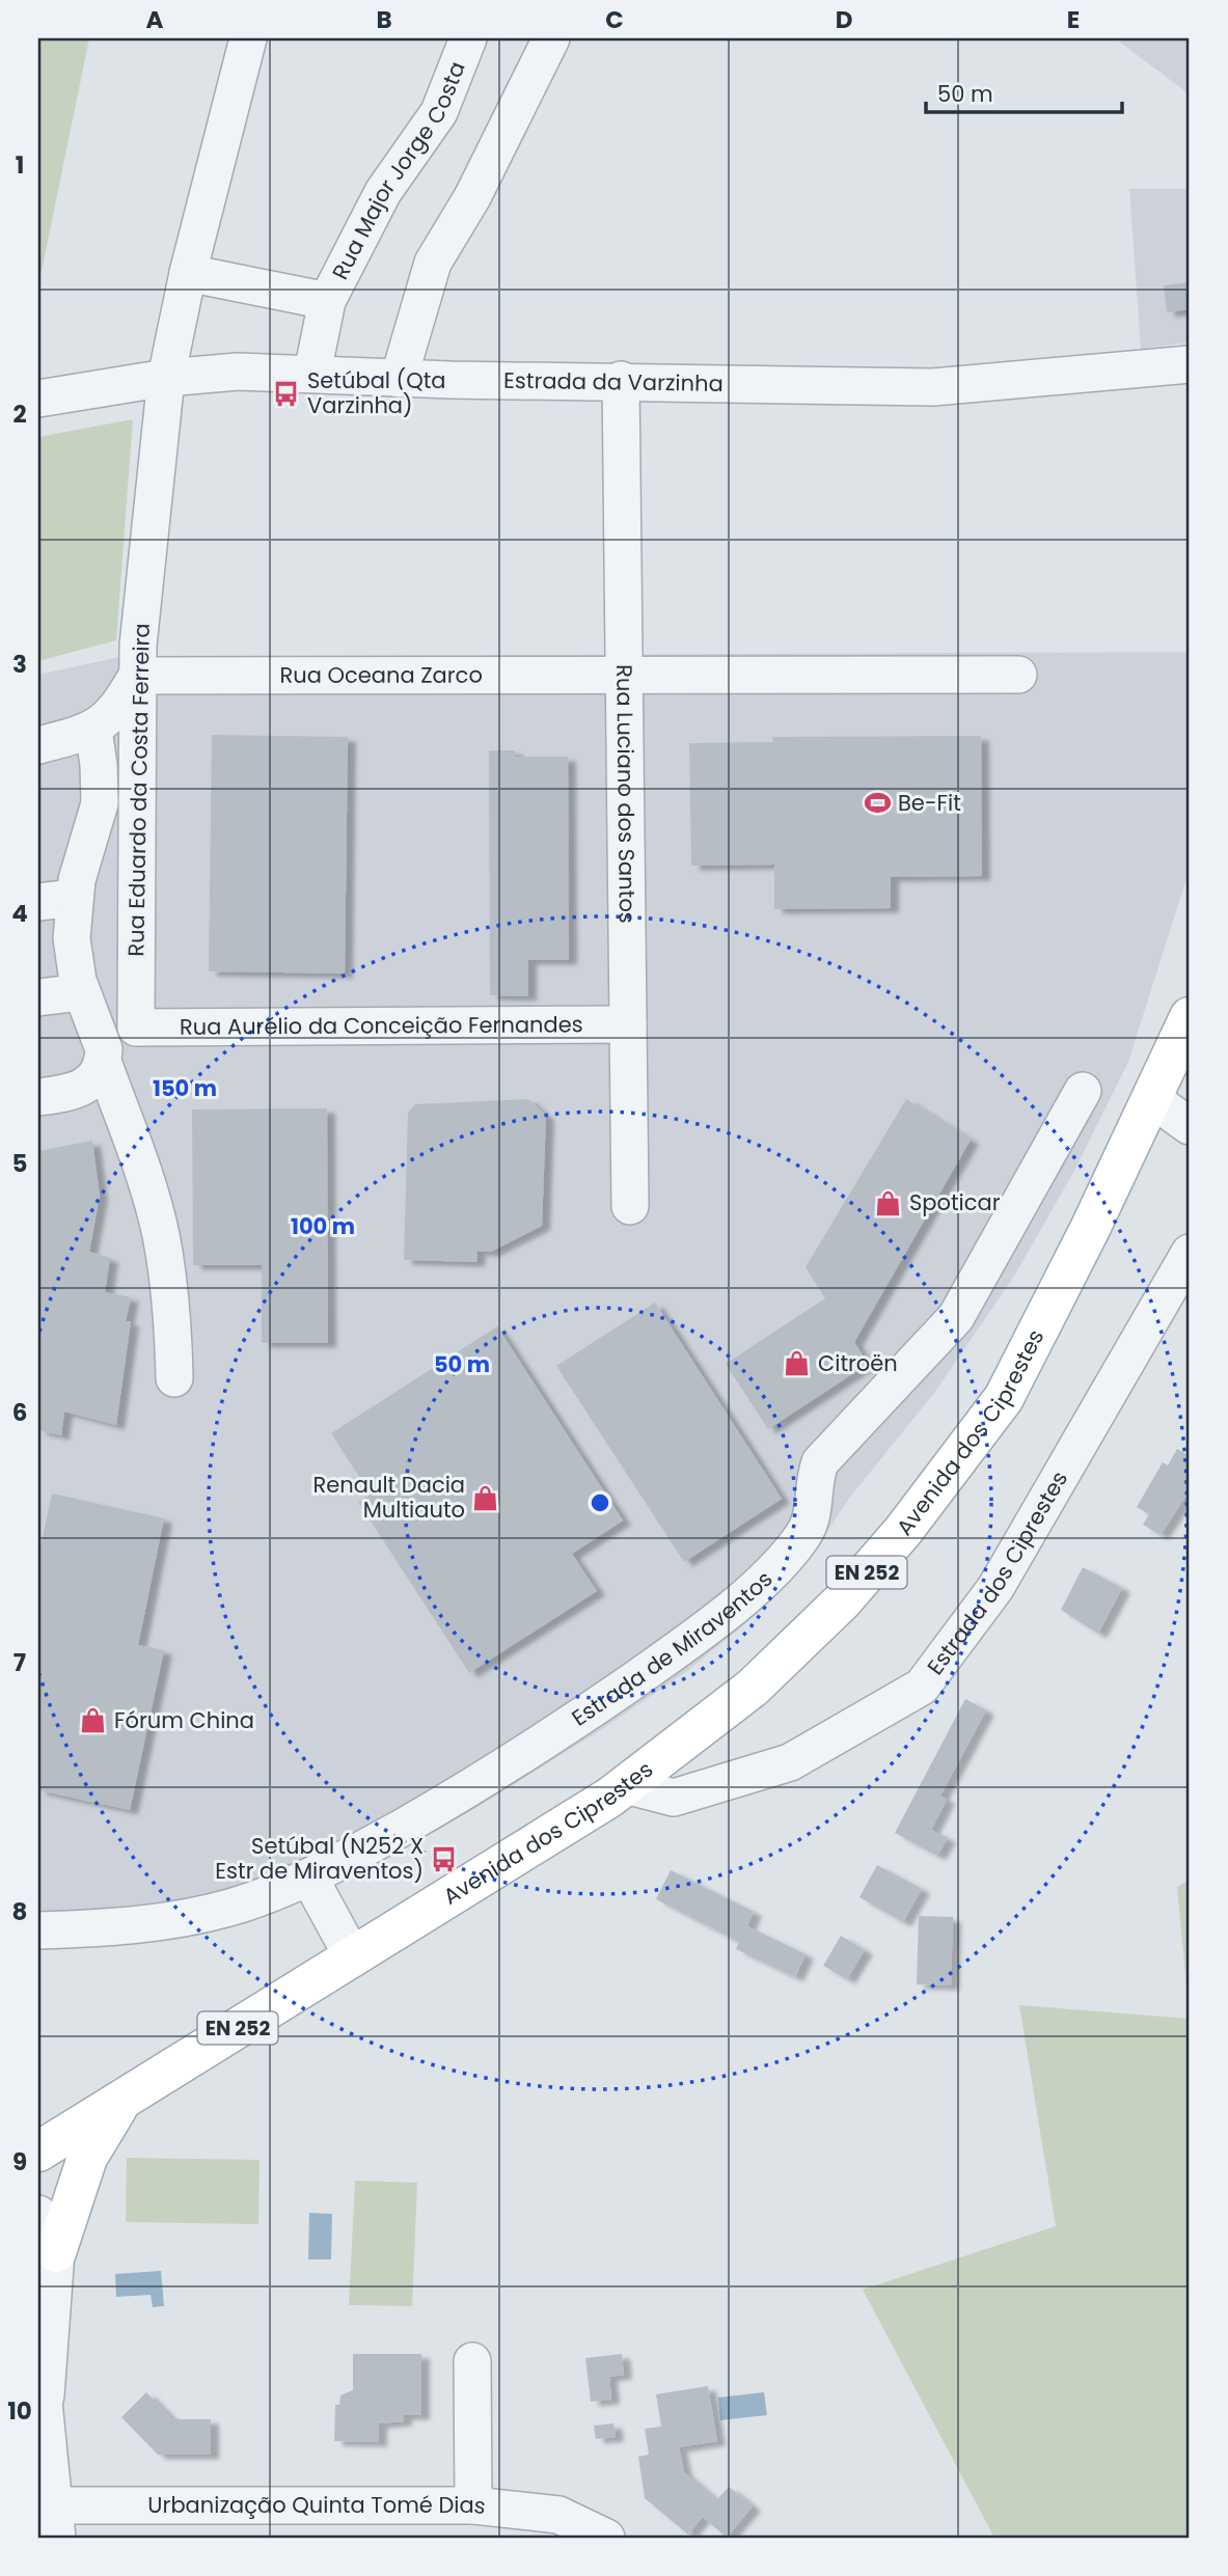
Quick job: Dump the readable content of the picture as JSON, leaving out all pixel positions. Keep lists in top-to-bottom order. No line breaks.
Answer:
{"streets":{"main road":["Avenida dos Ciprestes","EN 252"],"street":["Rua Major Jorge Costa","Estrada da Varzinha","Rua Oceana Zarco","Rua Eduardo da Costa Ferreira","Rua Luciano dos Santos","Rua Aurélio da Conceição Fernandes","Estrada dos Ciprestes","Estrada de Miraventos","Urbanização Quinta Tomé Dias"]},"crossings":[["Rua Major Jorge Costa","Estrada da Varzinha"],["Estrada da Varzinha","Rua Eduardo da Costa Ferreira"],["Estrada da Varzinha","Rua Luciano dos Santos"],["Rua Oceana Zarco","Rua Eduardo da Costa Ferreira"],["Rua Oceana Zarco","Rua Luciano dos Santos"],["Rua Eduardo da Costa Ferreira","Rua Aurélio da Conceição Fernandes"],["Rua Luciano dos Santos","Rua Aurélio da Conceição Fernandes"],["Avenida dos Ciprestes","Estrada dos Ciprestes"],["Avenida dos Ciprestes","EN 252"]],"places":{"bus stop":["Setúbal (Qta Varzinha)","Setúbal (N252 X Estr de Miraventos)"],"sports":["Be-Fit"],"shop":["Spoticar","Citroën","Renault Dacia Multiauto","Fórum China"]},"scale_bar":"50 m","grid":{"columns":["A","B","C","D","E"],"rows":["1","2","3","4","5","6","7","8","9","10"]},"rings":["150 m","100 m","50 m"]}
